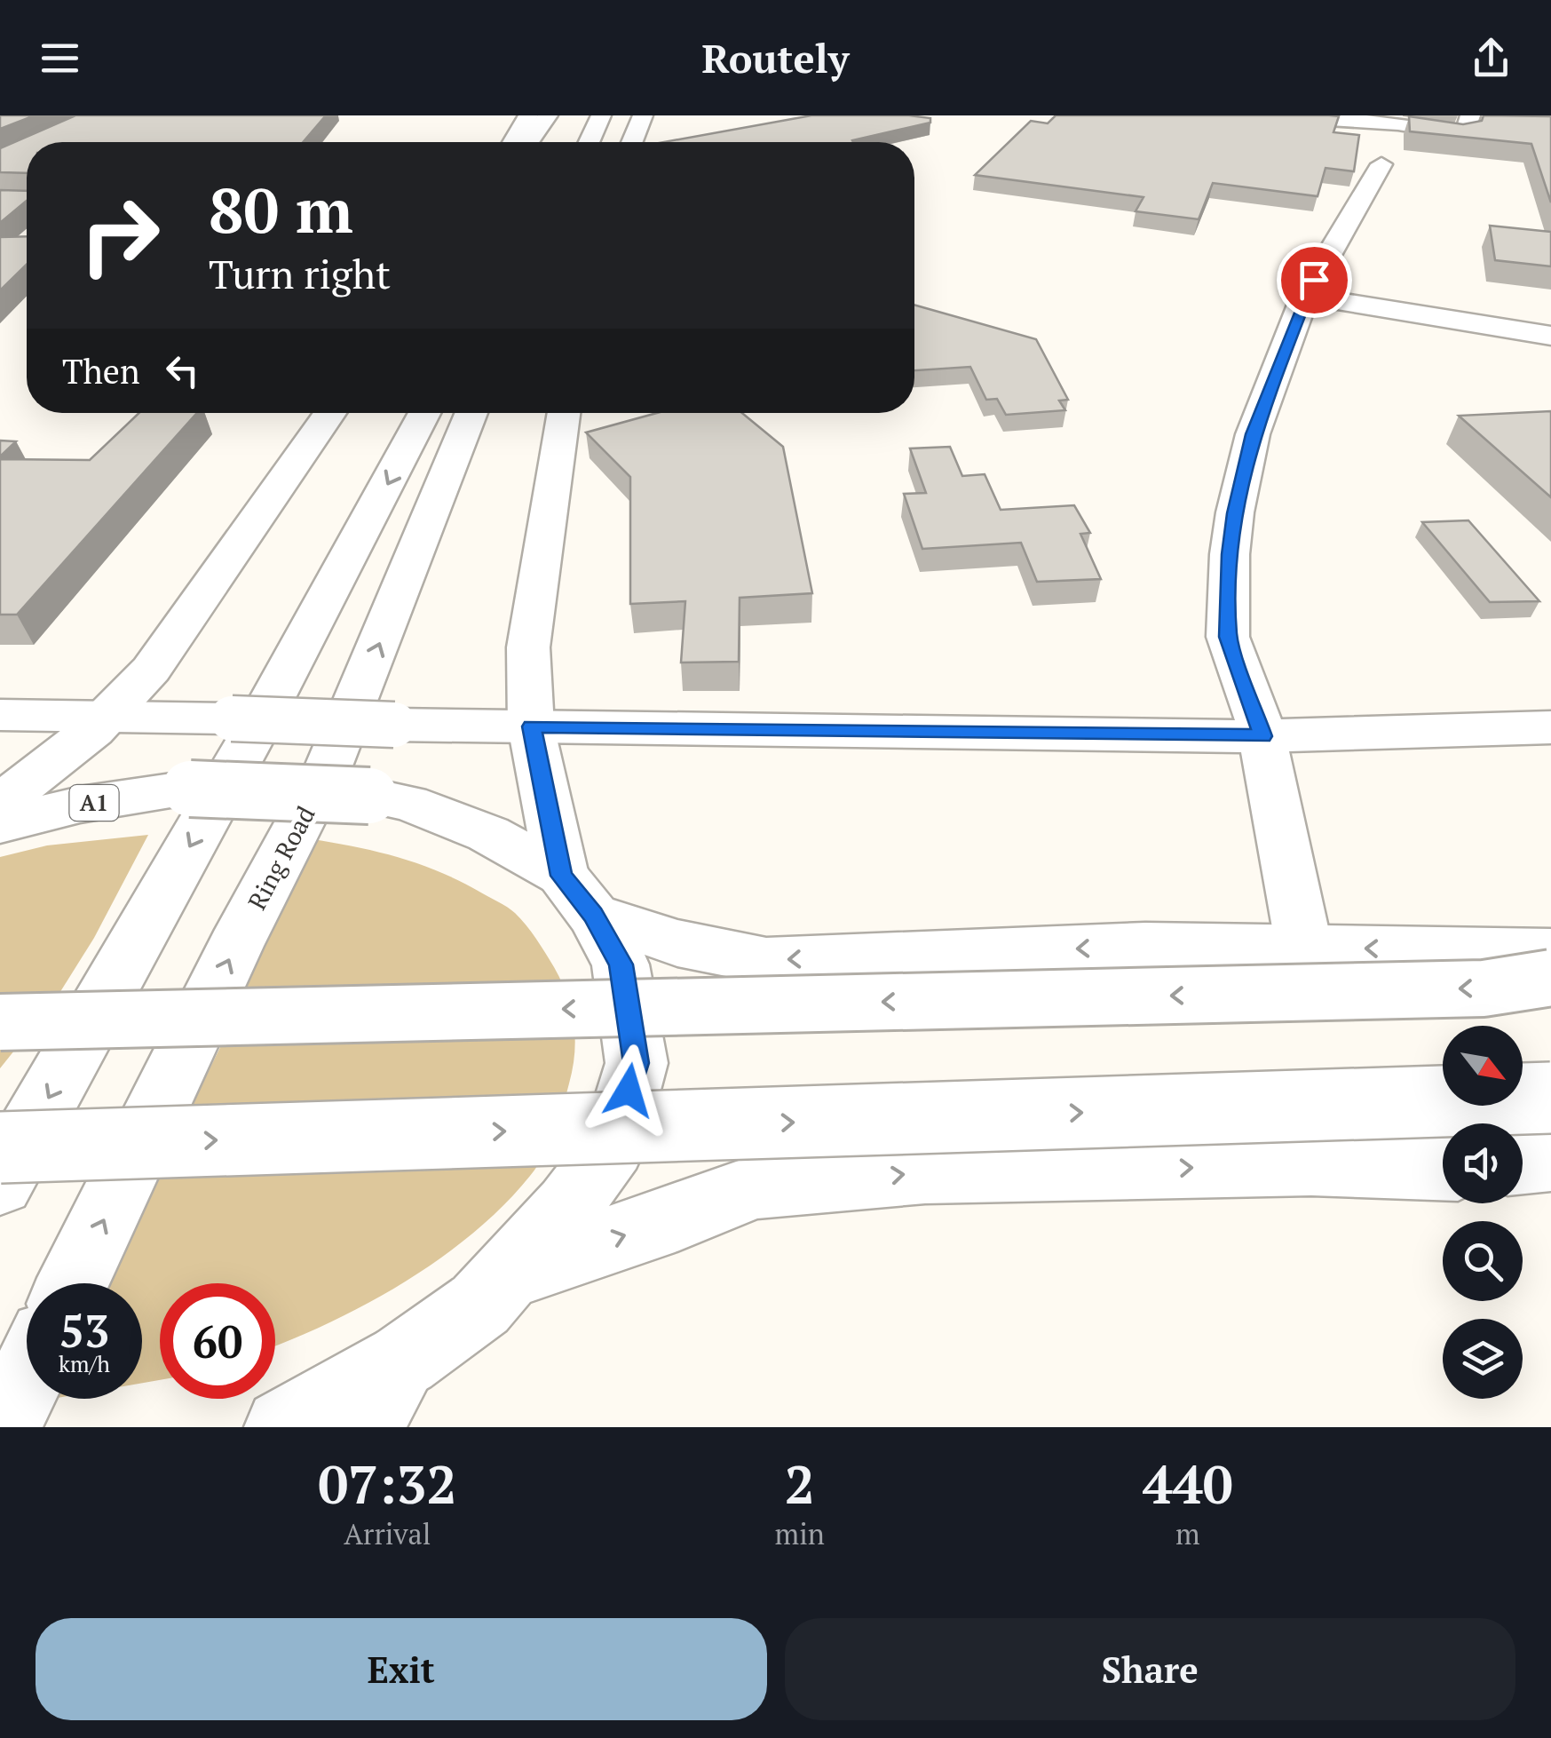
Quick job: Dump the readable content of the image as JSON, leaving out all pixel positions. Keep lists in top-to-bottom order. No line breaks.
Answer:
{"streets":{"main road":["A1","Ring Road"]},"north":"bottom right","page":{"header":"Routely","turn":["80 m","Turn right"],"then":"Then","speed":"53 km/h","limit":"60","eta":["07:32","Arrival","2","min","440","m"],"buttons":["Exit","Share"]}}
